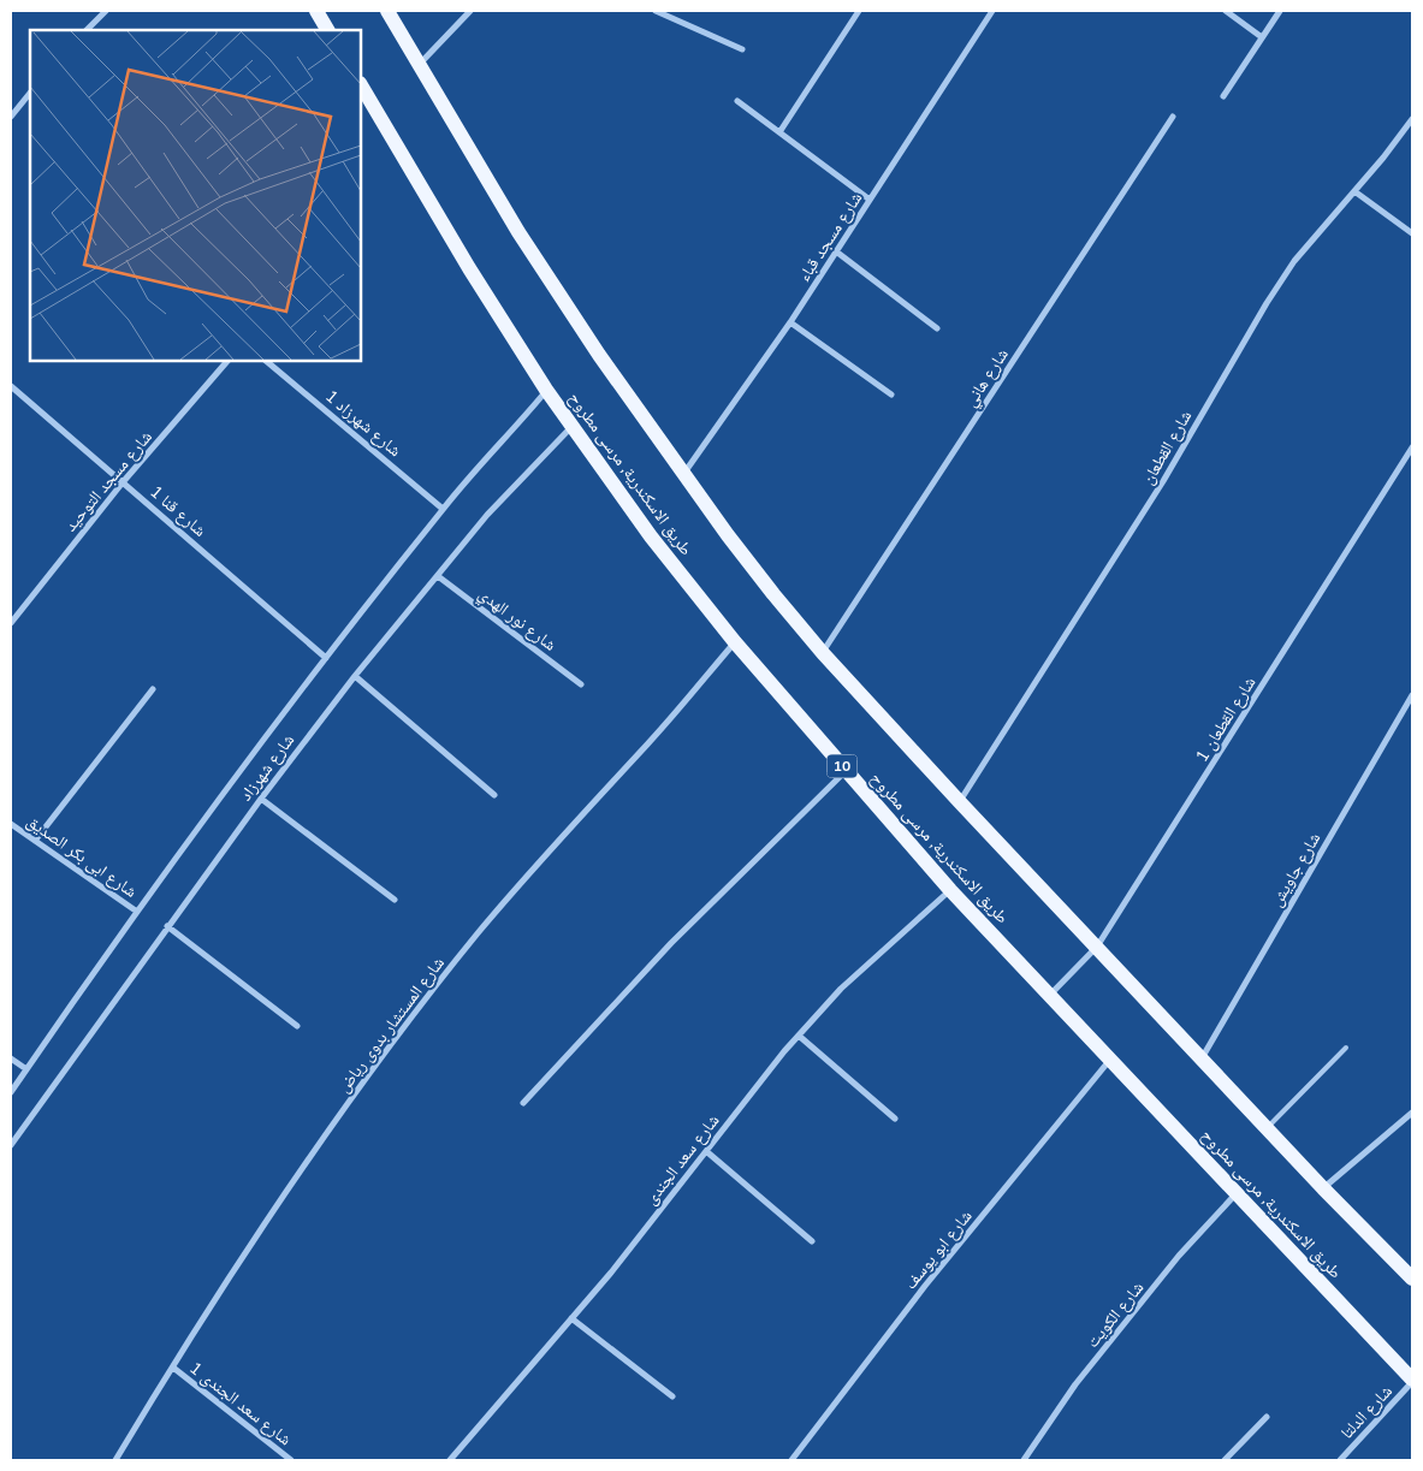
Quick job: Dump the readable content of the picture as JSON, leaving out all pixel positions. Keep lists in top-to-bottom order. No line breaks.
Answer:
{"streets":{"main road":["طريق الاسكندرية, مرسى مطروح","10"],"street":["شارع مسجد قباء","شارع هاني","شارع شهرزاد 1","شارع القطعان","شارع مسجد التوحيد","شارع قنا 1","شارع نور الهدي","شارع القطعان 1","شارع شهرزاد","شارع ابى بكر الصديق","شارع جاويش","شارع المستشار بدوى رياض","شارع سعد الجندى","شارع ابو يوسف","شارع الكويت","شارع سعد الجندى 1","شارع الدلتا"]},"crossings":[["شارع شهرزاد 1","شارع شهرزاد"],["طريق الاسكندرية, مرسى مطروح","شارع القطعان 1"],["طريق الاسكندرية, مرسى مطروح","شارع شهرزاد"],["طريق الاسكندرية, مرسى مطروح","شارع المستشار بدوى رياض"],["طريق الاسكندرية, مرسى مطروح","شارع سعد الجندى"],["طريق الاسكندرية, مرسى مطروح","شارع ابو يوسف"],["طريق الاسكندرية, مرسى مطروح","شارع الكويت"],["طريق الاسكندرية, مرسى مطروح","شارع الدلتا"],["شارع مسجد التوحيد","شارع قنا 1"],["شارع قنا 1","شارع شهرزاد"],["شارع نور الهدي","شارع شهرزاد"],["شارع شهرزاد","شارع ابى بكر الصديق"],["شارع المستشار بدوى رياض","شارع سعد الجندى 1"]]}
